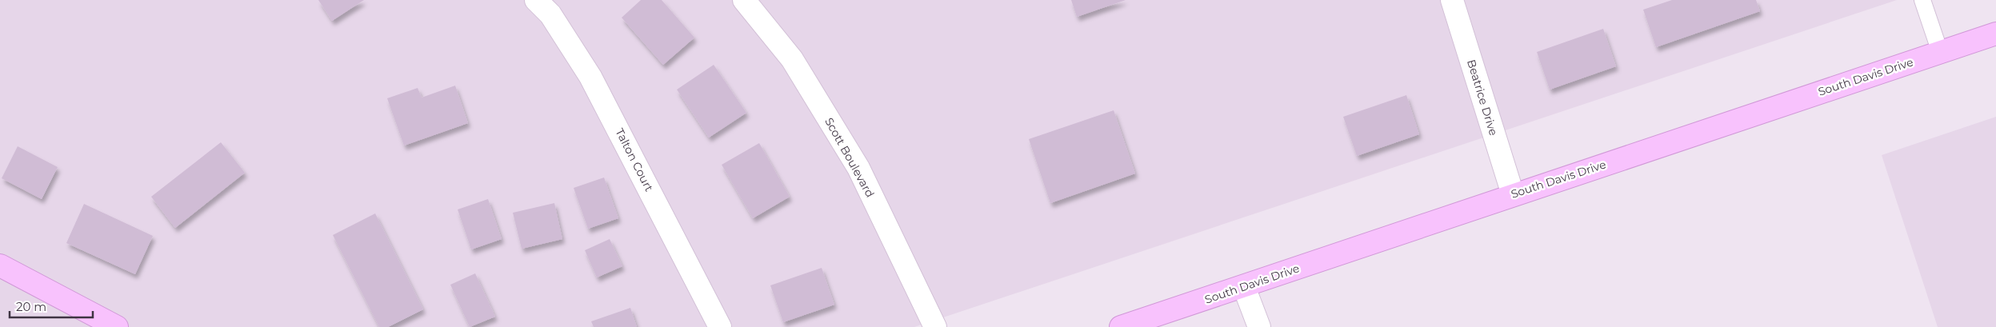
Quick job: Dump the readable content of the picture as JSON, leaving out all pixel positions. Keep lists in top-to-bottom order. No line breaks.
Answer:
{"streets":{"street":["South Davis Drive","Beatrice Drive","Scott Boulevard","Talton Court"]},"crossings":[["South Davis Drive","Beatrice Drive"]],"scale_bar":"20 m"}
